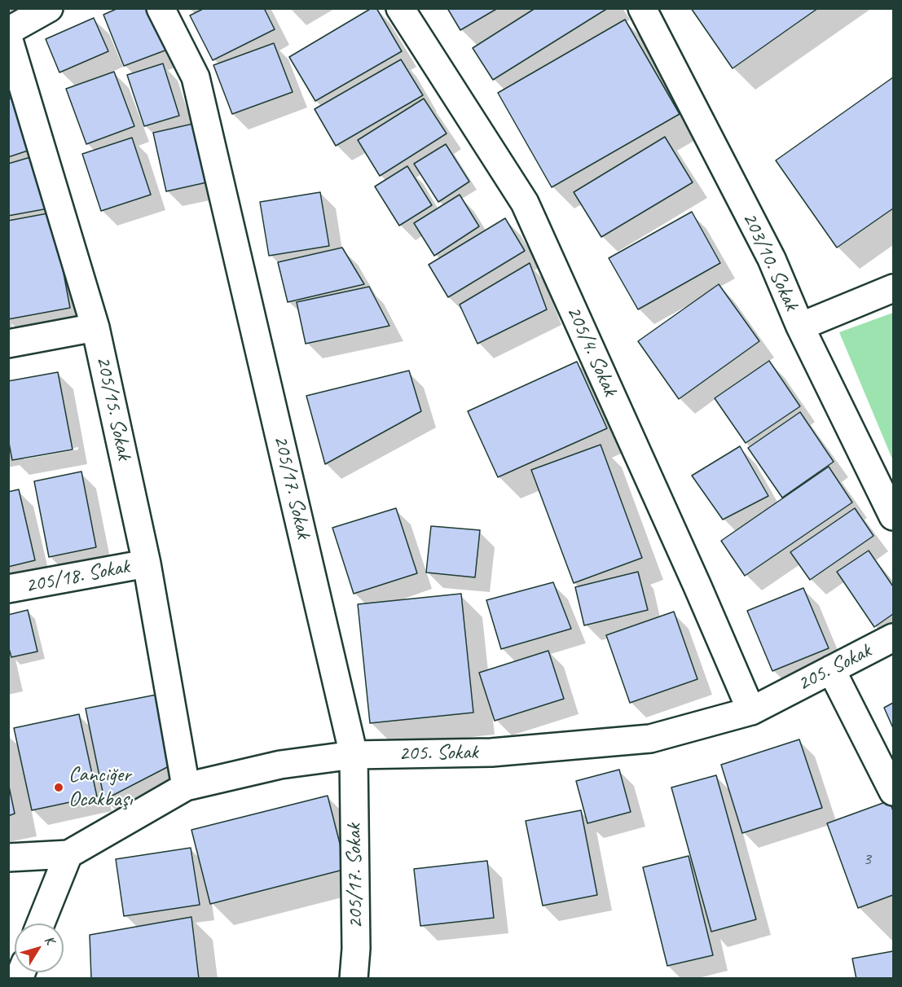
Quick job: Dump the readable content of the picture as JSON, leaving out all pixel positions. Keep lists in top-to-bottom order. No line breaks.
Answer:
{"streets":{"street":["203/10. Sokak","205/4. Sokak","205/15. Sokak","205/17. Sokak","205/18. Sokak","205. Sokak"]},"crossings":[["205/4. Sokak","205. Sokak"],["205/15. Sokak","205/18. Sokak"],["205/15. Sokak","205. Sokak"],["205/17. Sokak","205. Sokak"]],"places":["Canciğer Ocakbaşı"],"house_numbers":["3"],"north":"top right"}
